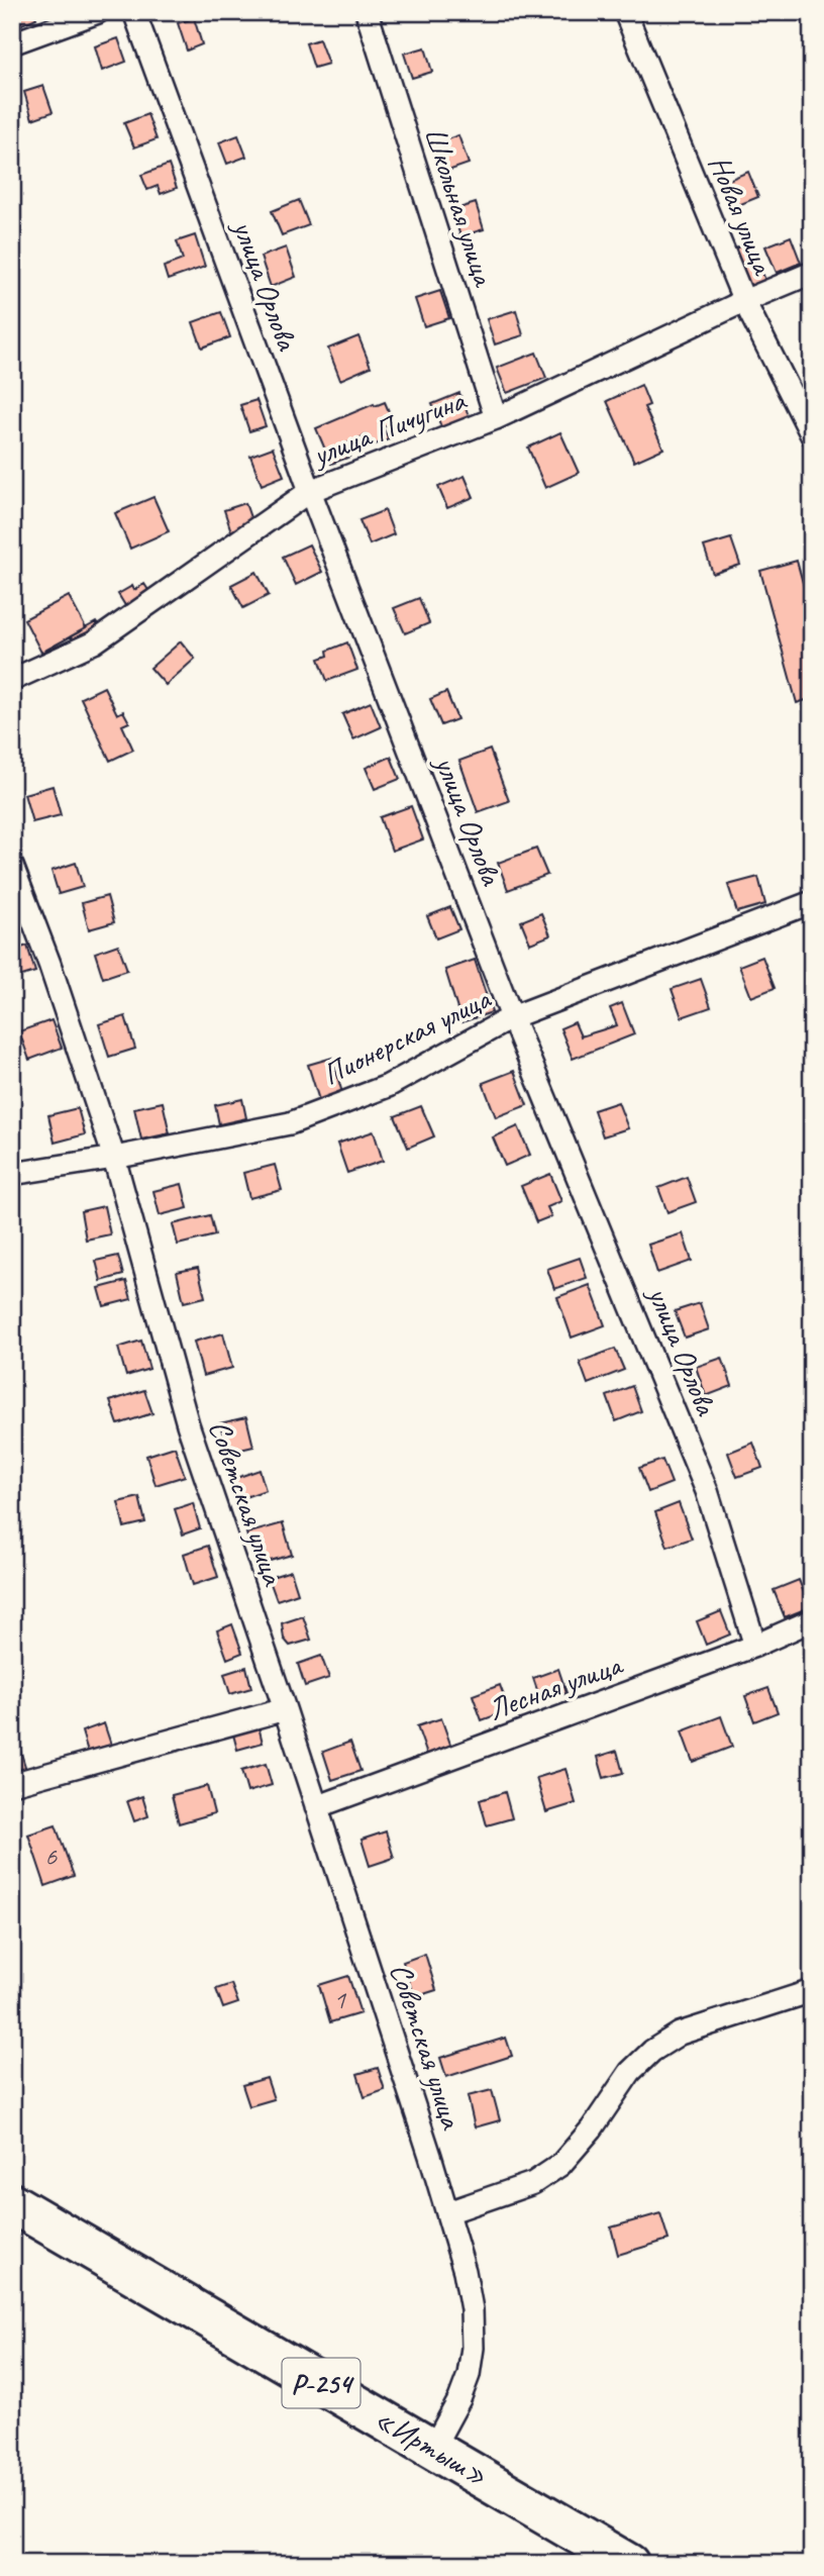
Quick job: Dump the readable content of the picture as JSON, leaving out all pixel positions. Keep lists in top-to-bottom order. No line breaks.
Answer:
{"streets":{"highway":["Р-254","«Иртыш»"],"street":["Школьная улица","Новая улица","улица Орлова","улица Пичугина","Пионерская улица","Советская улица","Лесная улица"]},"crossings":[["Школьная улица","улица Пичугина"],["Новая улица","улица Пичугина"],["улица Орлова","улица Пичугина"],["улица Орлова","Пионерская улица"],["улица Орлова","Лесная улица"],["Пионерская улица","Советская улица"],["Советская улица","Лесная улица"],["Советская улица","«Иртыш»"]],"house_numbers":["6","1"]}
